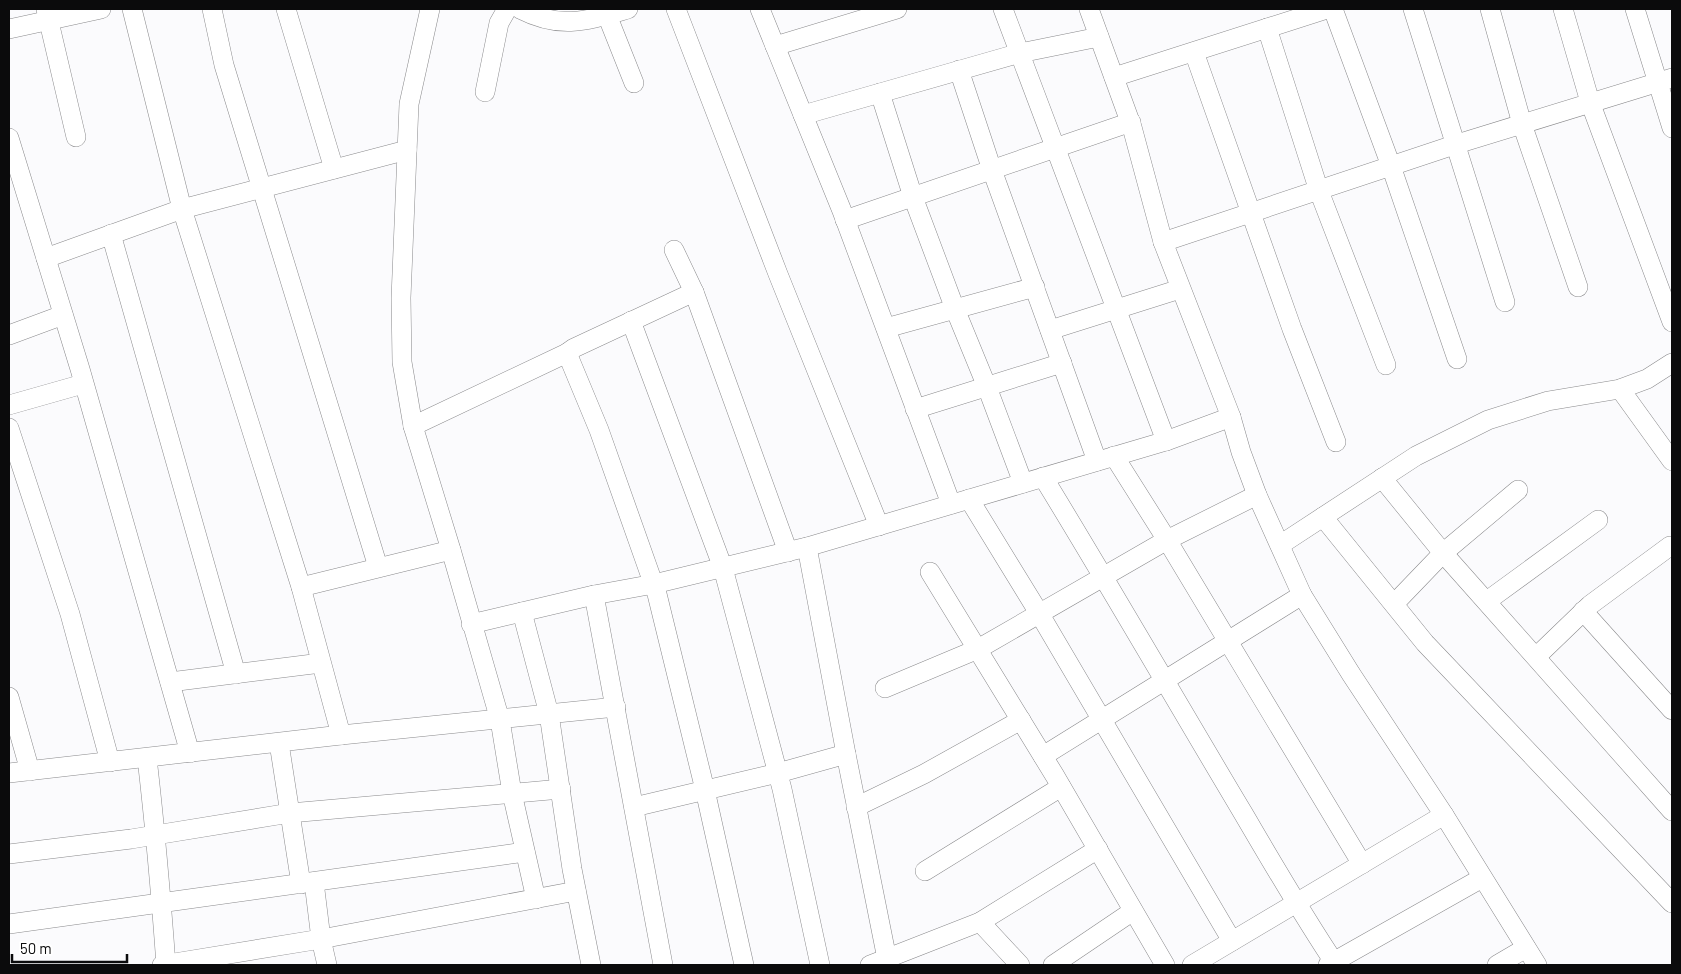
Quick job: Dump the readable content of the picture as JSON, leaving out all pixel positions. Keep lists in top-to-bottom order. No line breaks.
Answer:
{"scale_bar":"50 m"}
